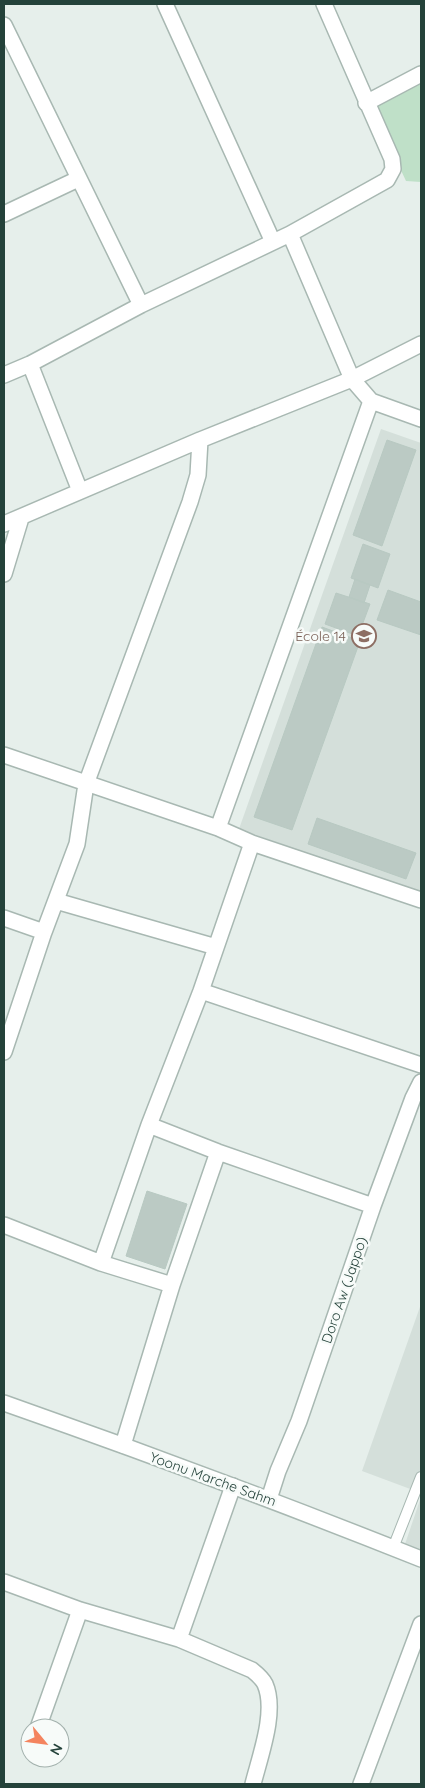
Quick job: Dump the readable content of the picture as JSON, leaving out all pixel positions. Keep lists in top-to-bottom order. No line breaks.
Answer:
{"streets":{"street":["Doro Aw (Jappo)","Yoonu Marche Sahm"]},"crossings":[["Doro Aw (Jappo)","Yoonu Marche Sahm"]],"places":{"school or university":["École 14"]},"north":"bottom right"}
